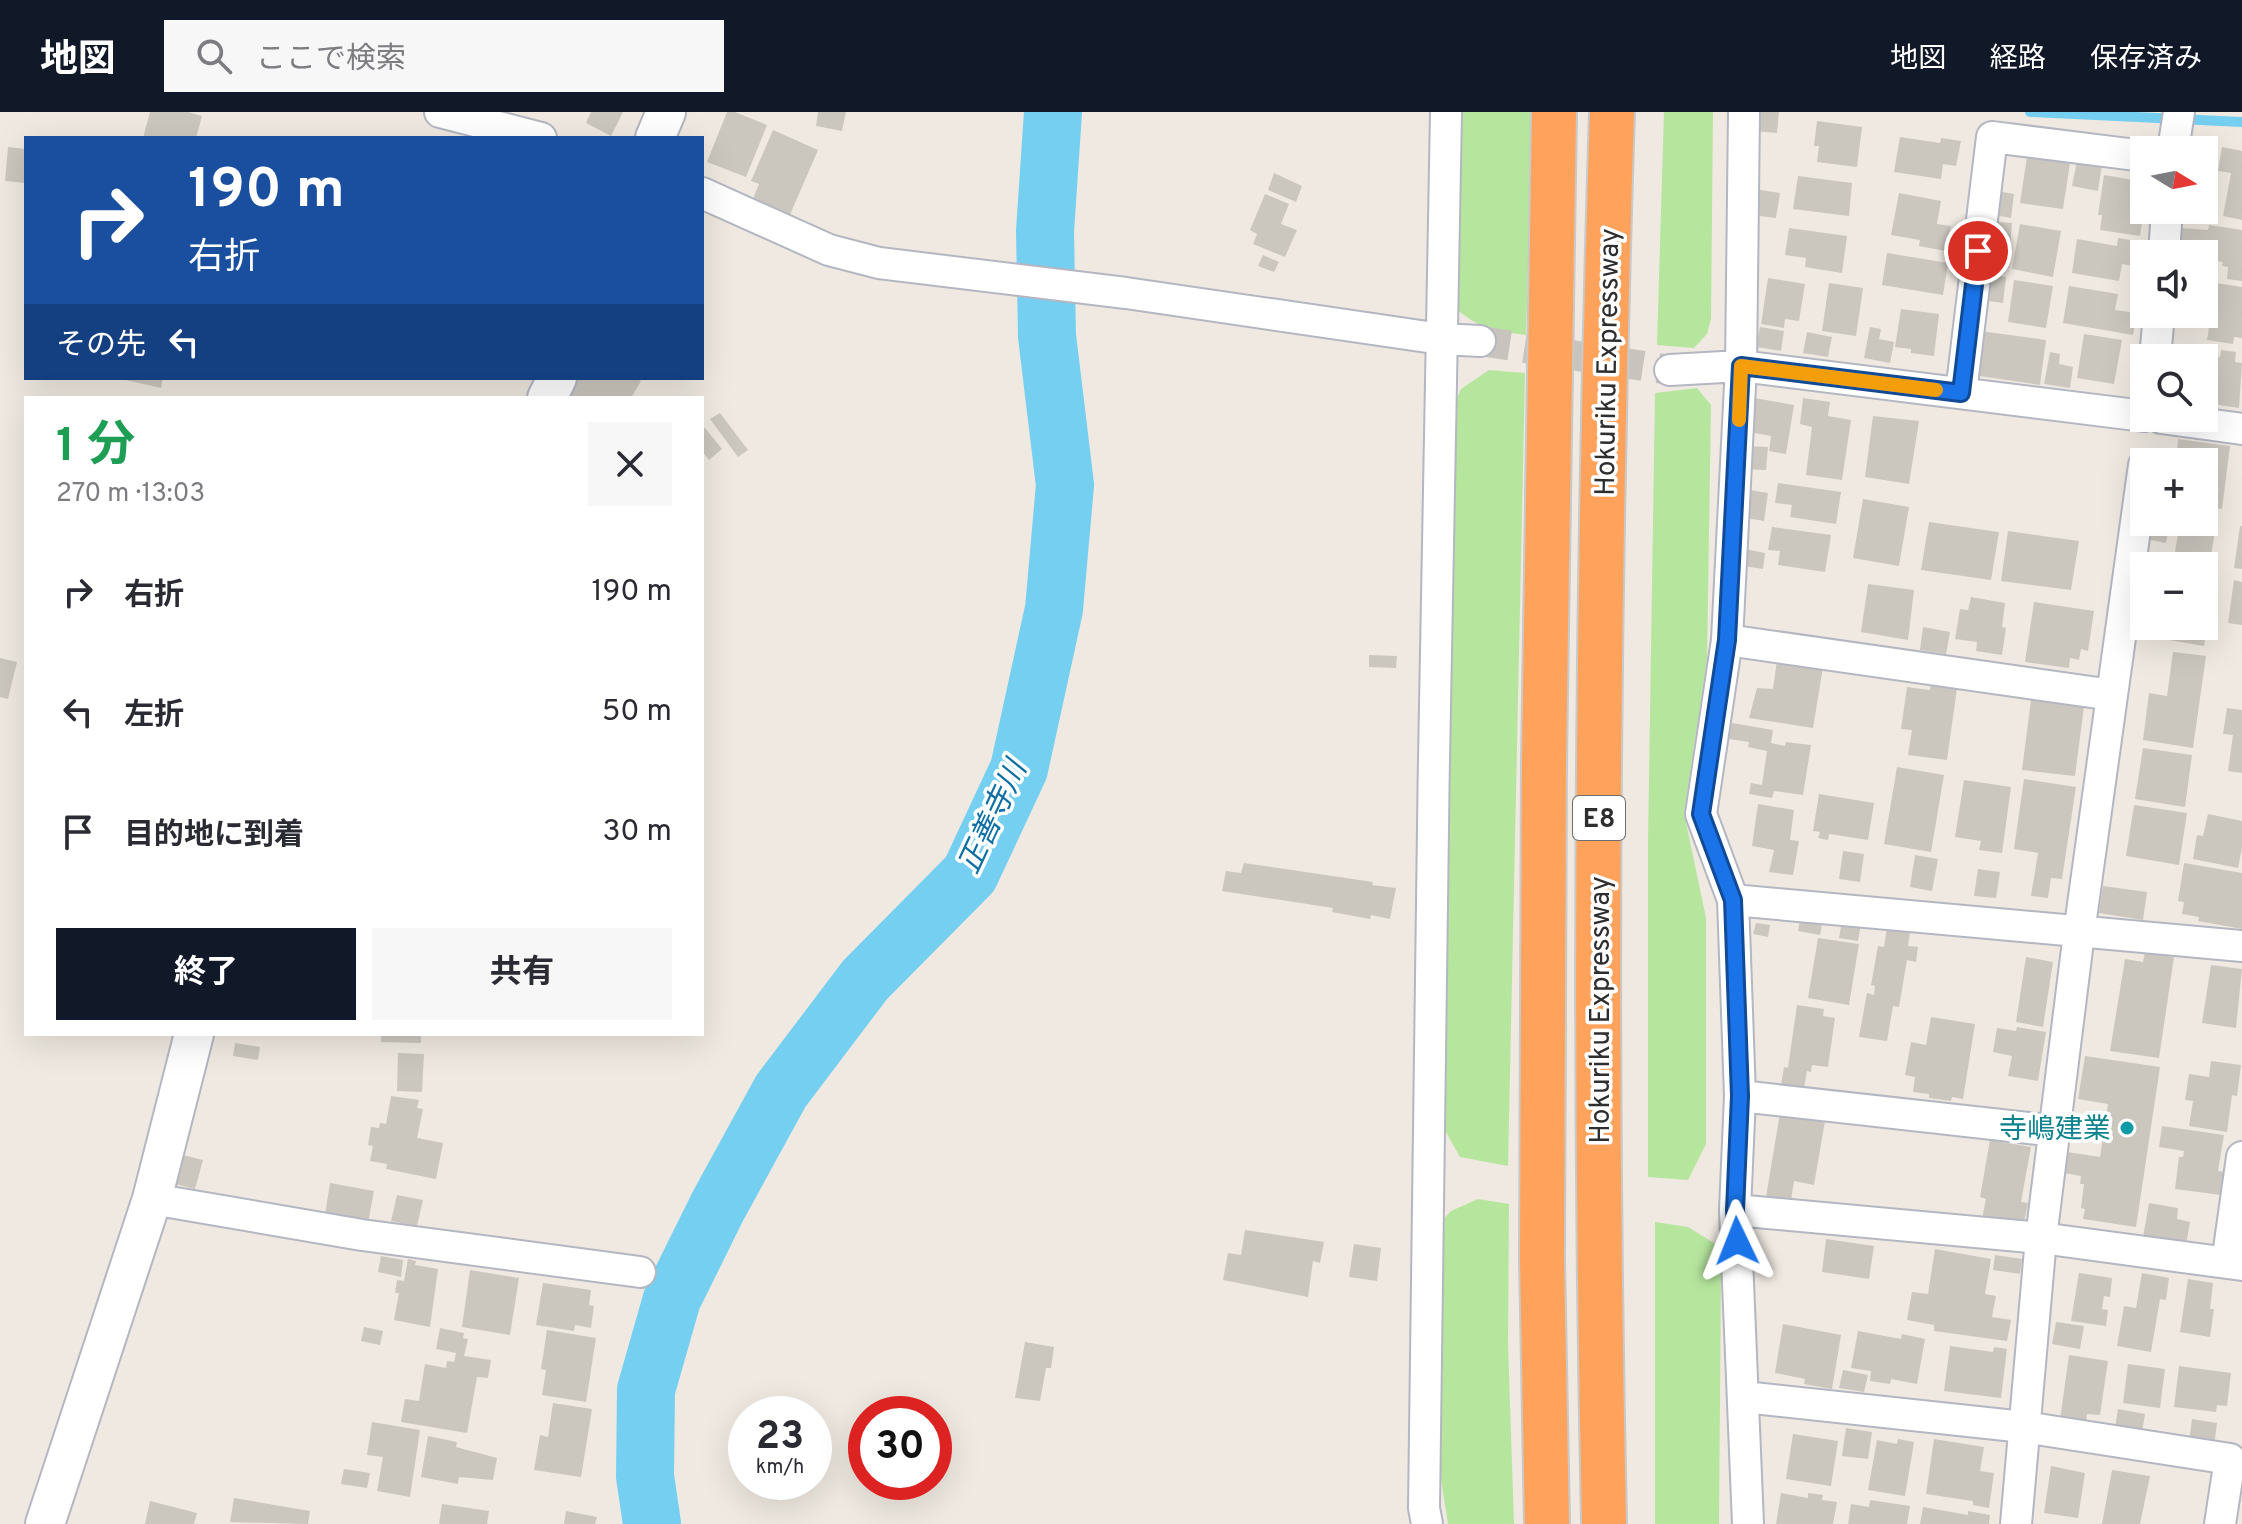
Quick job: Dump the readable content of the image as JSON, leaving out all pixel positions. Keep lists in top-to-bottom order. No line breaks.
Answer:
{"streets":{"highway":["Hokuriku Expressway","E8"]},"water":["正善寺川"],"places":["寺嶋建業"],"north":"right","page":{"header":"地図","search":"ここで検索","nav":["地図","経路","保存済み"],"map_buttons":["+","−"],"turn":["190 m","右折"],"then":"その先","heading":["1 分","270 m · 13:03"],"list":[{"name":"右折","value":"190 m"},{"name":"左折","value":"50 m"},{"name":"目的地に到着","value":"30 m"}],"buttons":["終了","共有"],"speed":"23 km/h","limit":"30"}}
